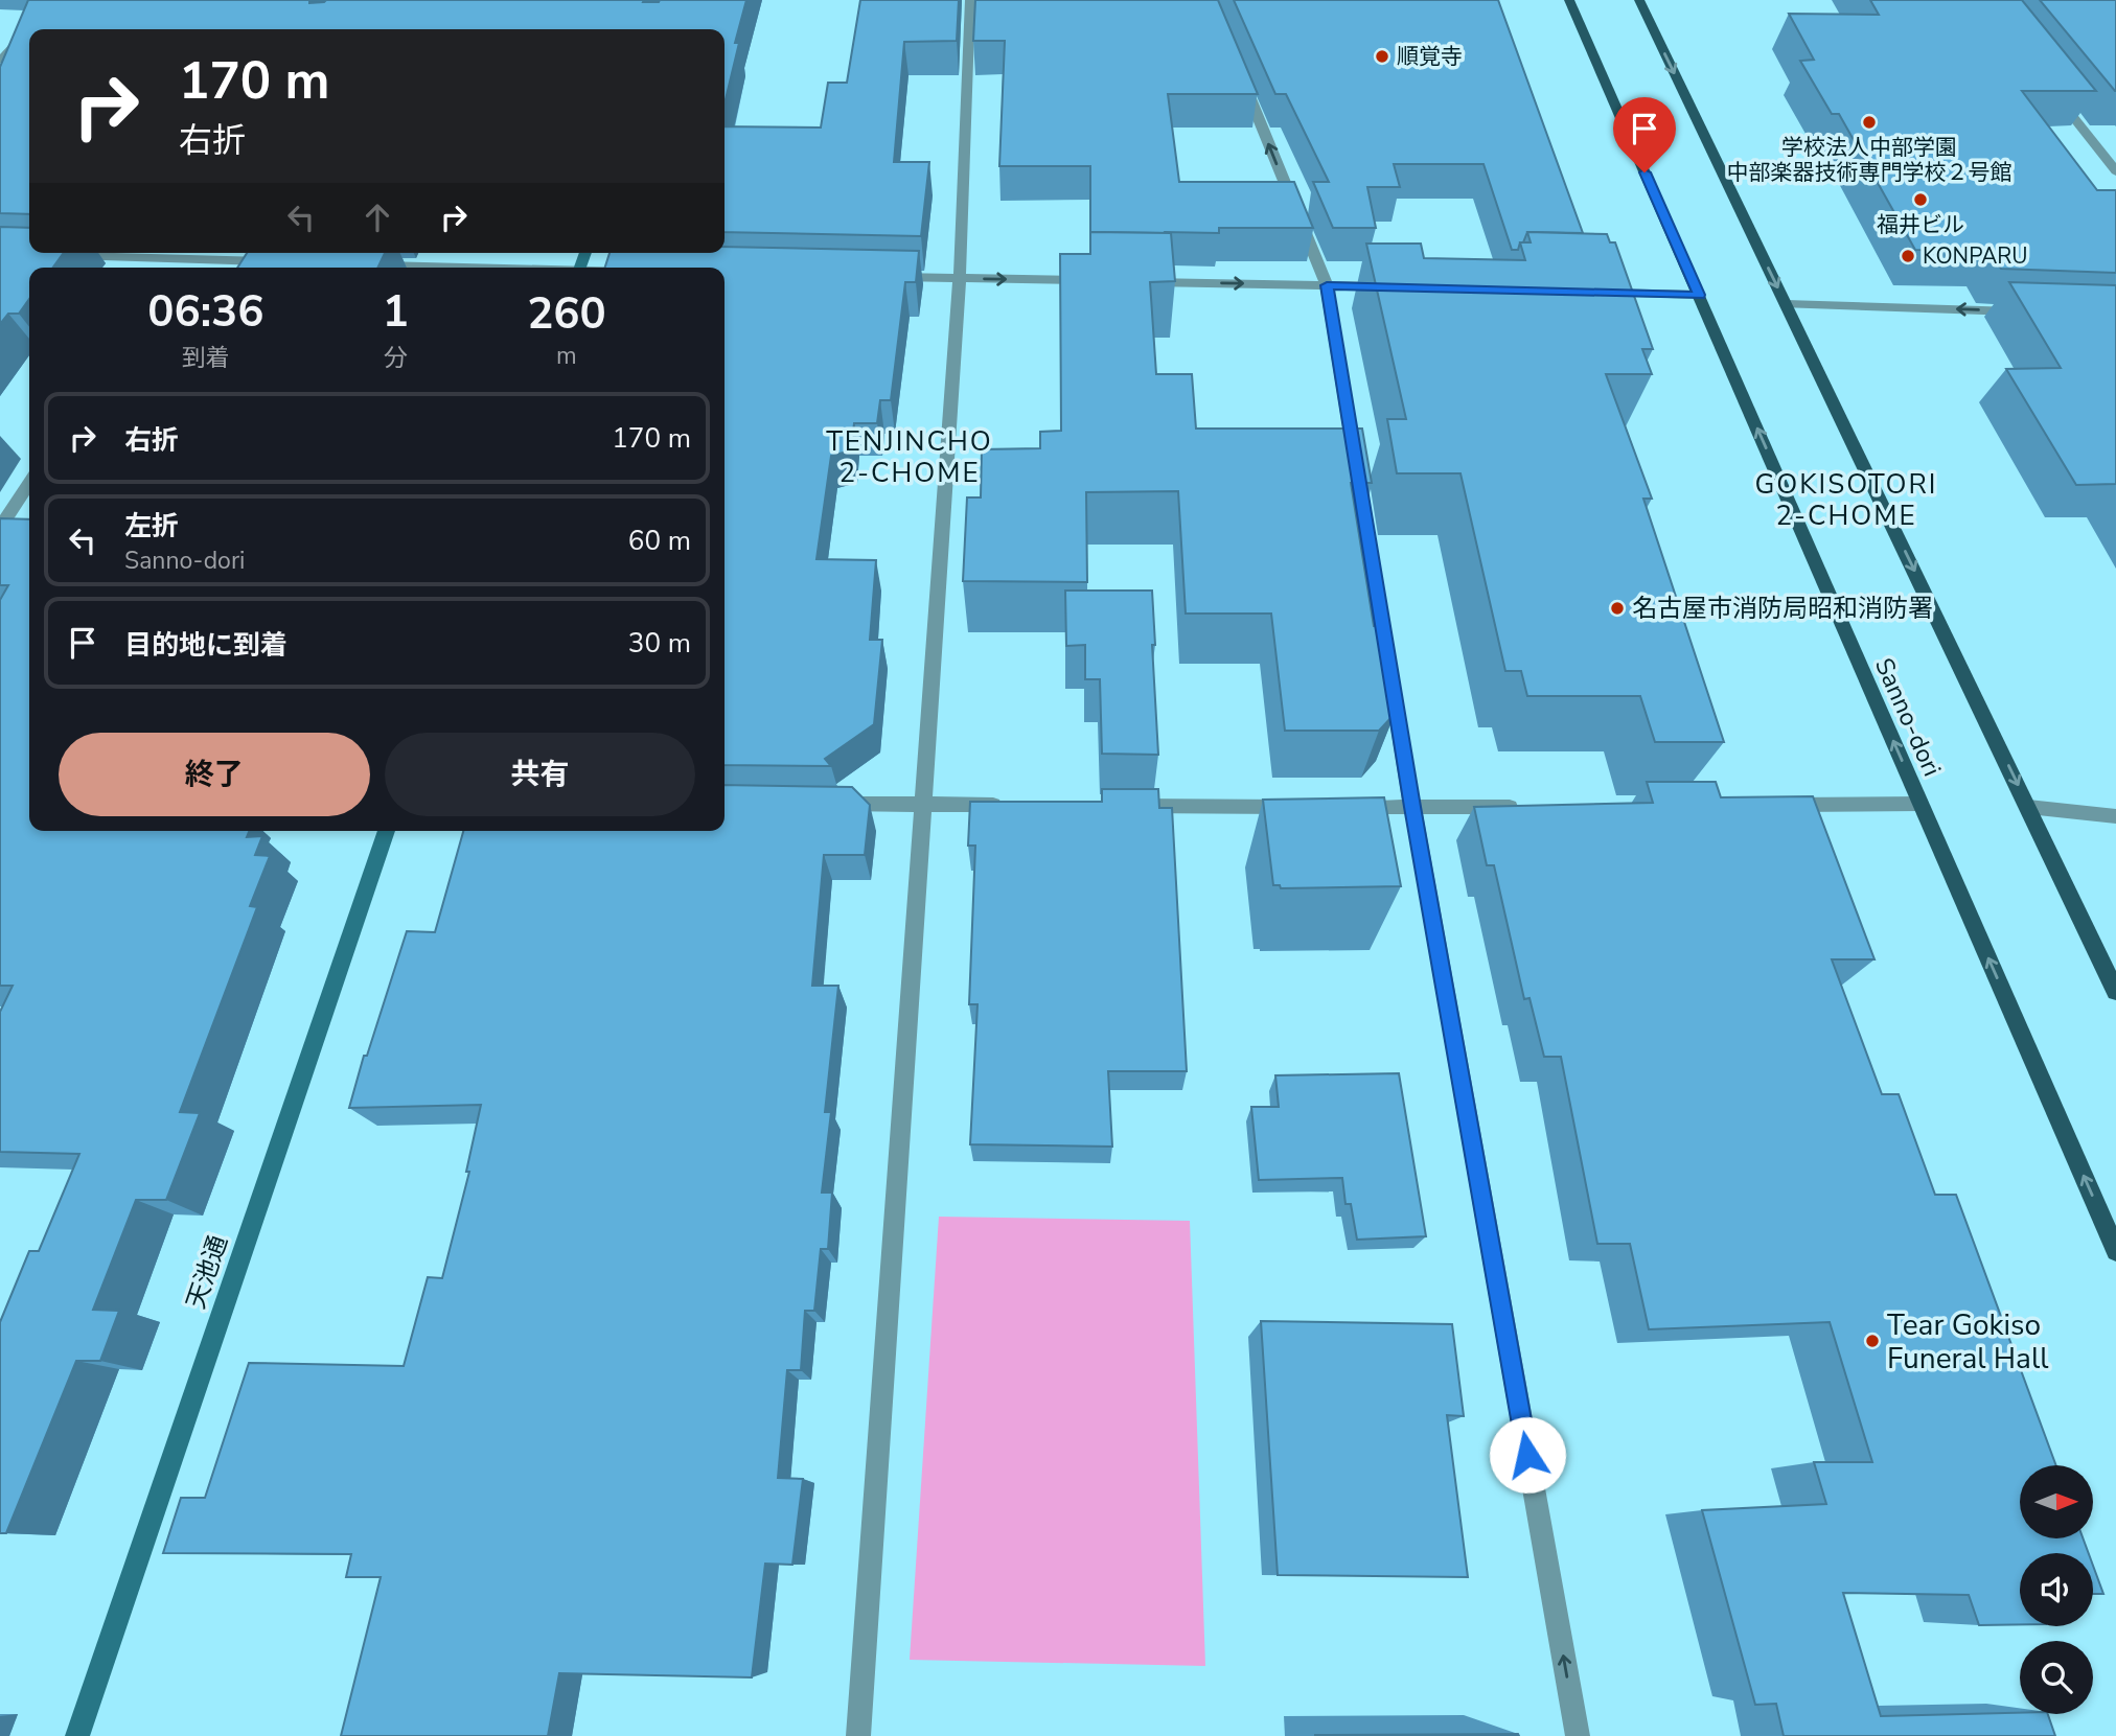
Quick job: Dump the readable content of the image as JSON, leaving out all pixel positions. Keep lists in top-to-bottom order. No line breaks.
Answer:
{"streets":{"main road":["Sanno-dori"],"street":["天池通"]},"districts":["TENJINCHO 2-CHOME","GOKISOTORI 2-CHOME"],"places":["順覚寺","学校法人中部学園 中部楽器技術専門学校２号館","福井ビル","KONPARU","名古屋市消防局昭和消防署","Tear Gokiso Funeral Hall"],"north":"right","page":{"turn":["170 m","右折"],"eta":["06:36","到着","1","分","260","m"],"list":[{"name":"右折","value":"170 m"},{"name":"左折","note":"Sanno-dori","value":"60 m"},{"name":"目的地に到着","value":"30 m"}],"buttons":["終了","共有"]}}
